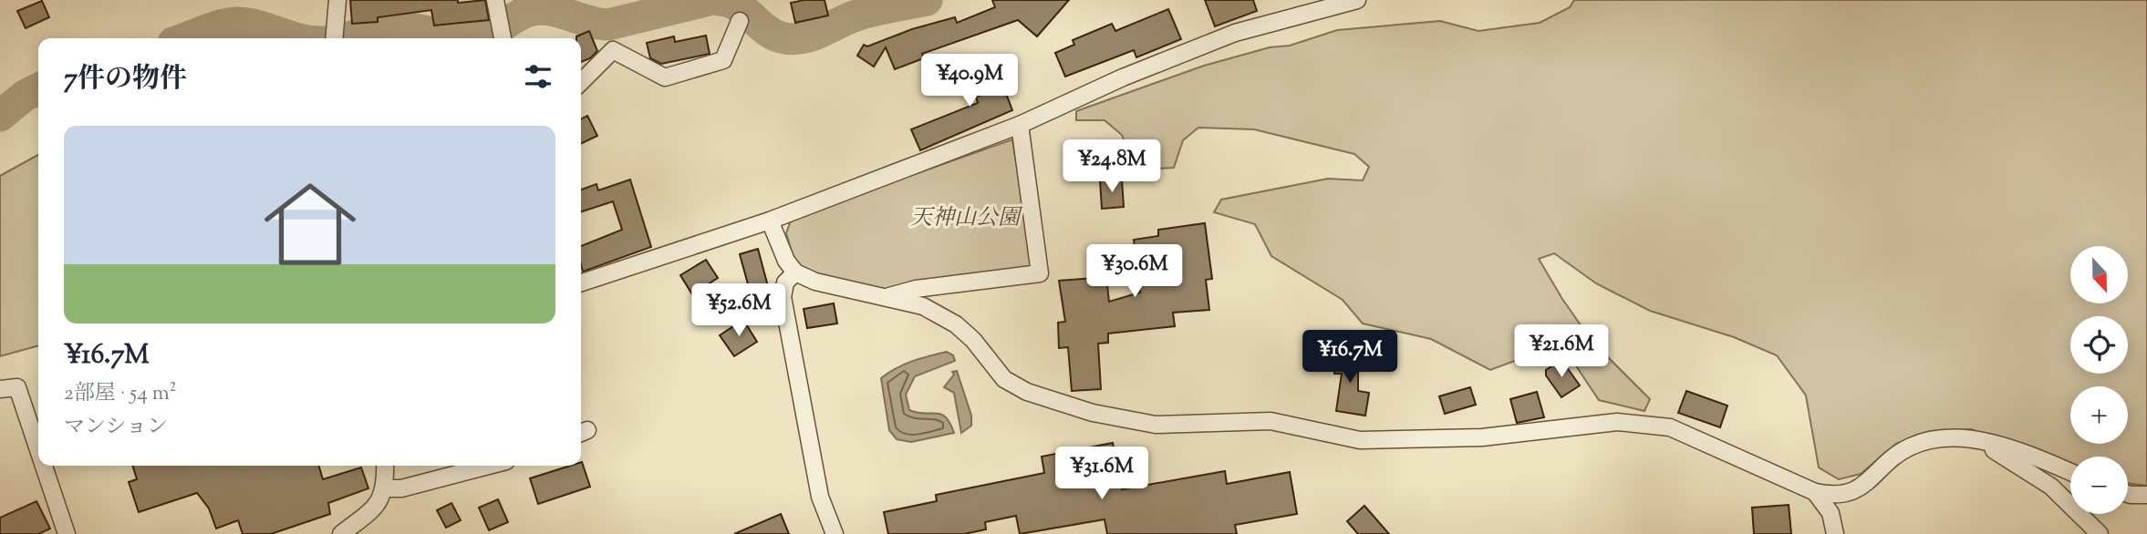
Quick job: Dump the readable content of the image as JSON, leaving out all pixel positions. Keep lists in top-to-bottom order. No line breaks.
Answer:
{"parks":["天神山公園"],"north":"bottom","page":{"heading":"7件の物件","price":["¥40.9M","¥24.8M","¥30.6M","¥52.6M","¥21.6M","¥16.7M","¥31.6M"],"list":[{"name":"¥16.7M","note":"2部屋 · 54 m² · マンション"}],"map_buttons":["+","−"]}}
